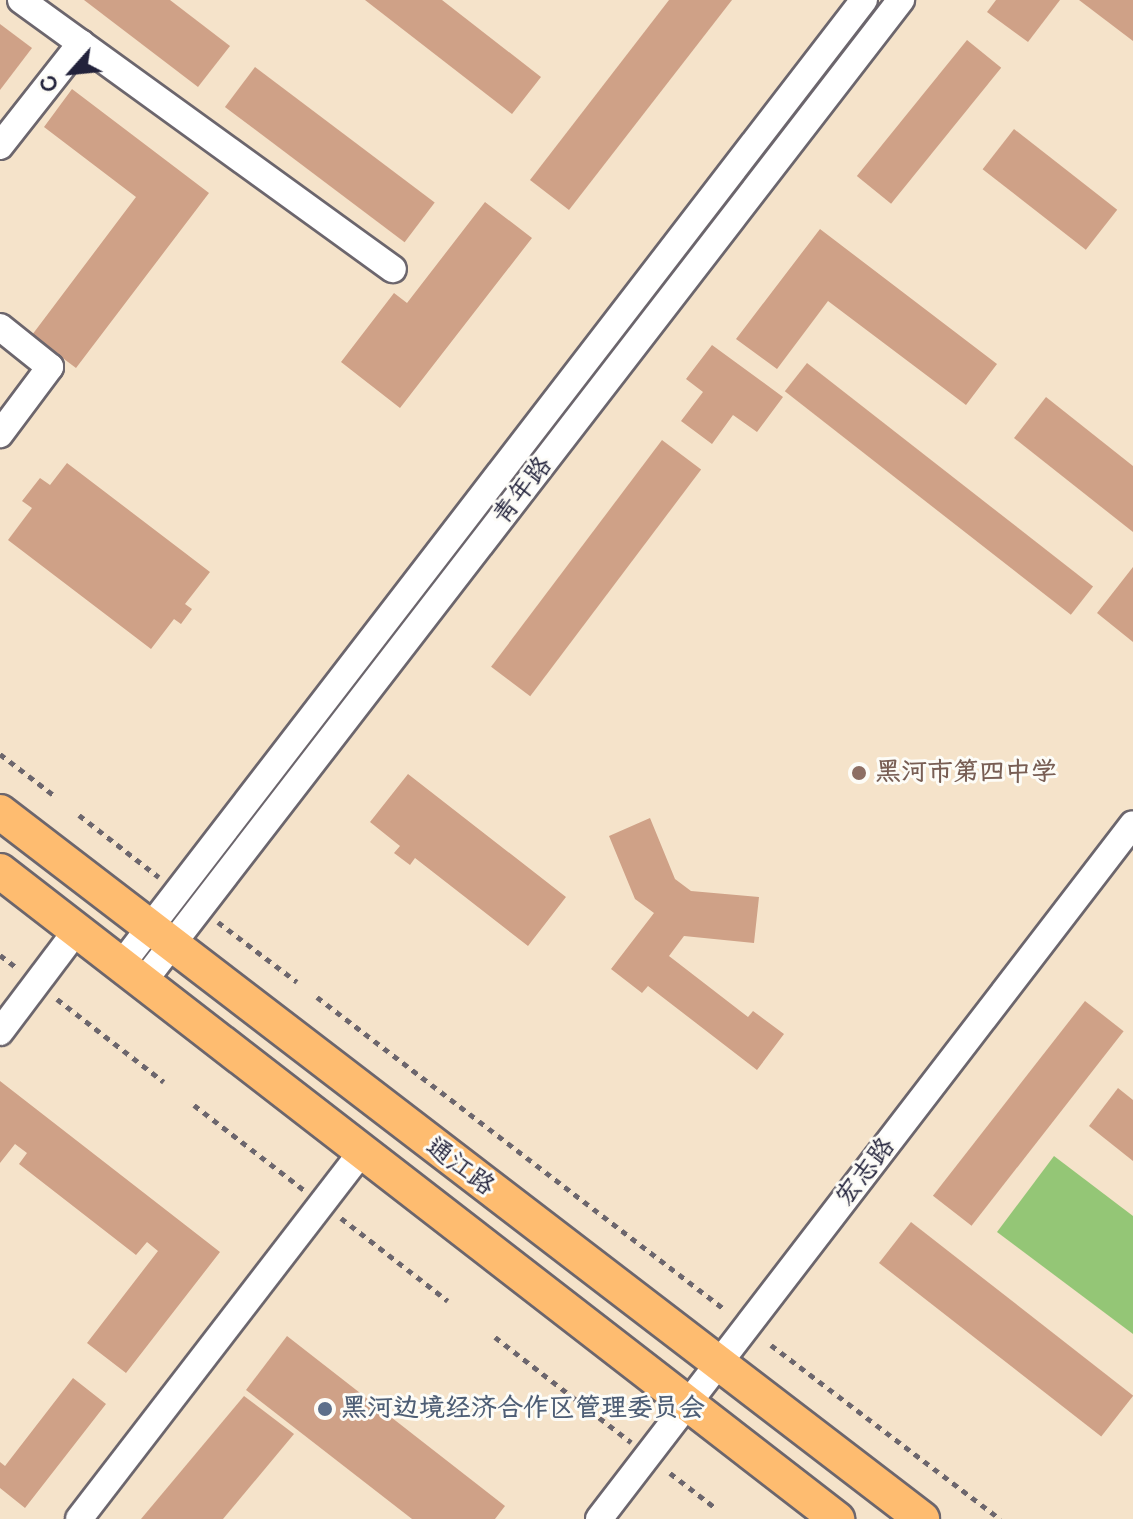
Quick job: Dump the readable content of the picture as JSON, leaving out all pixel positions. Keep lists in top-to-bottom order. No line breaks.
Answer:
{"streets":{"main road":["通江路"],"street":["青年路","宏志路"]},"crossings":[["青年路","通江路"],["通江路","宏志路"]],"places":["黑河市第四中学","黑河边境经济合作区管理委员会"],"north":"bottom left"}
